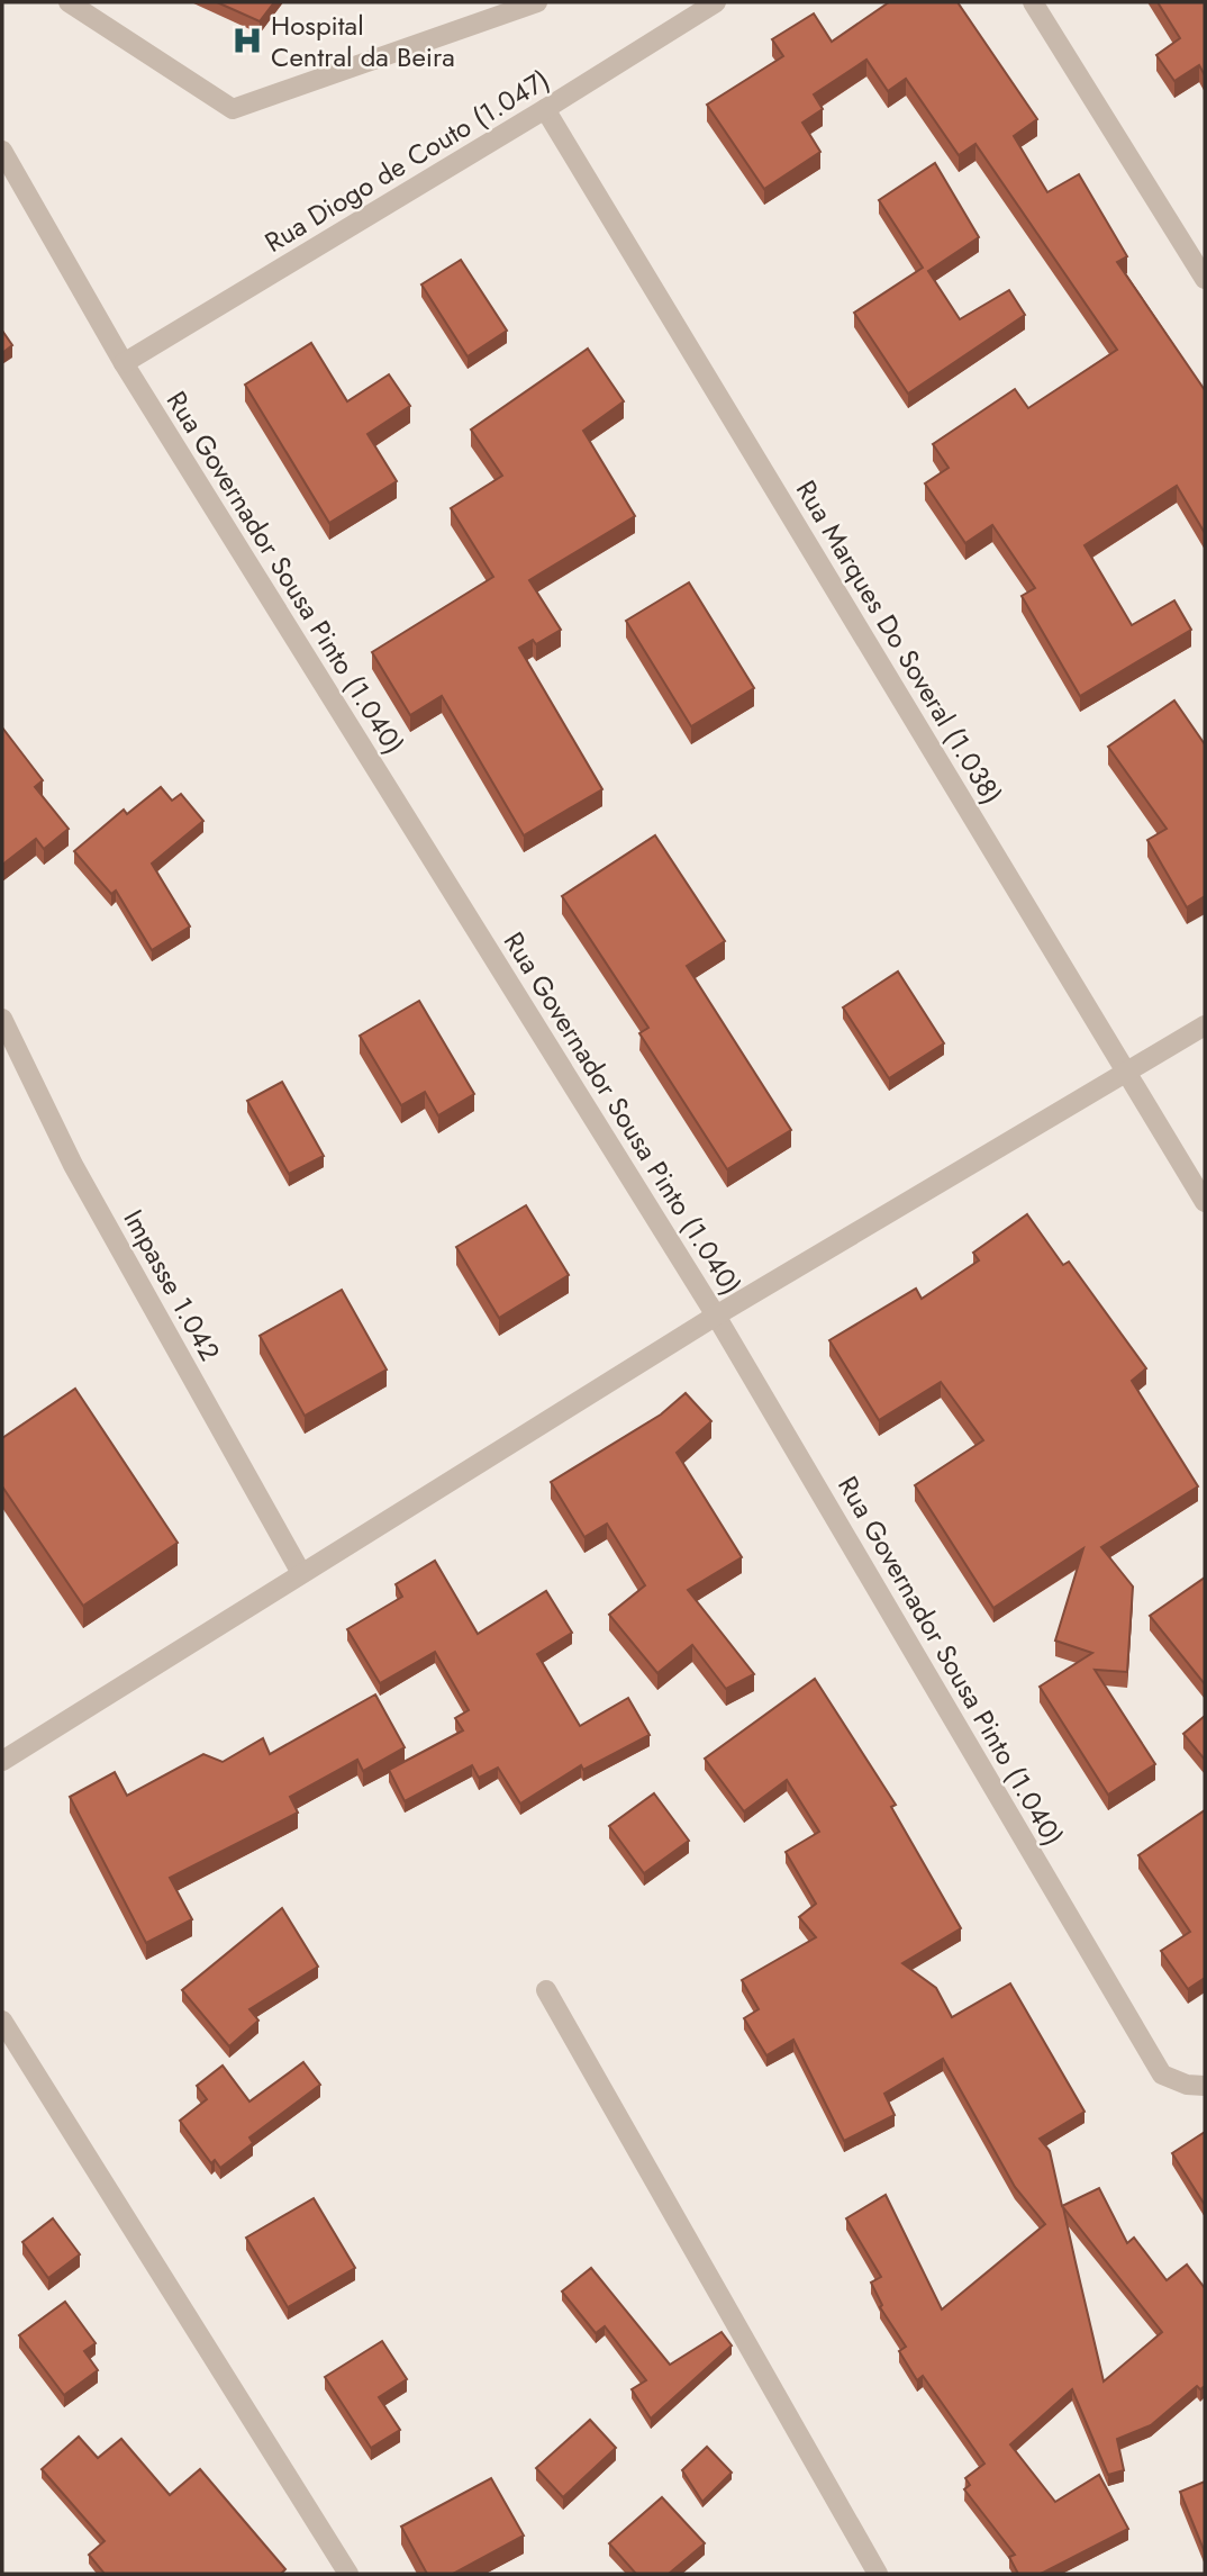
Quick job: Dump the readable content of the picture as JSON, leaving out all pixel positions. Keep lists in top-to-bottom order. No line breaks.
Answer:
{"streets":{"street":["Rua Diogo de Couto (1.047)","Rua Governador Sousa Pinto (1.040)","Rua Marques Do Soveral (1.038)","Impasse 1.042"]},"crossings":[["Rua Diogo de Couto (1.047)","Rua Governador Sousa Pinto (1.040)"],["Rua Diogo de Couto (1.047)","Rua Marques Do Soveral (1.038)"]],"places":{"hospital":["Hospital Central da Beira"]}}
